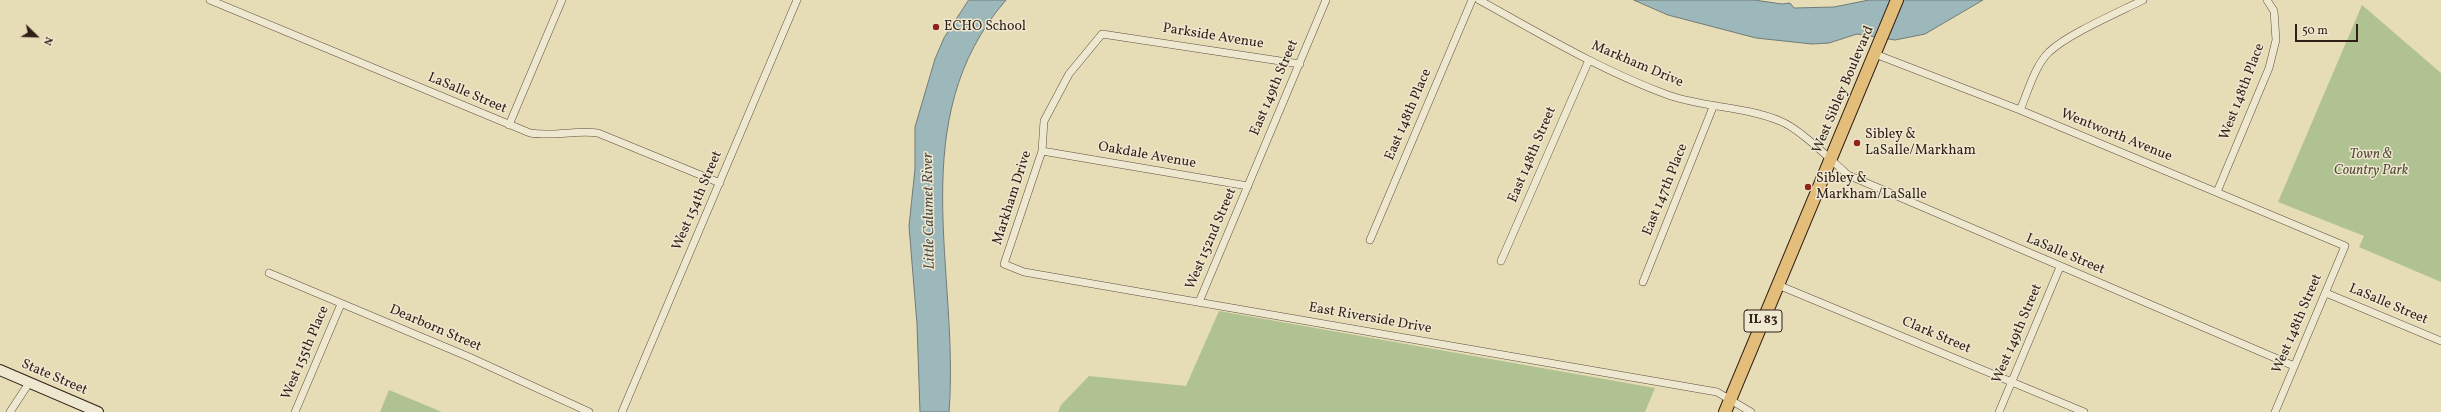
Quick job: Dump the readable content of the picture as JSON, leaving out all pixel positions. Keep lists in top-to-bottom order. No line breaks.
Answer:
{"streets":{"main road":["West Sibley Boulevard","IL 83","State Street"],"street":["Parkside Avenue","Markham Drive","East 149th Street","West 148th Place","LaSalle Street","East 148th Place","Wentworth Avenue","East 148th Street","Oakdale Avenue","East 147th Place","West 154th Street","West 152nd Street","East Riverside Drive","West 148th Street","Dearborn Street","West 149th Street","Clark Street","West 155th Place"]},"crossings":[["Parkside Avenue","Markham Drive"],["Parkside Avenue","East 149th Street"],["Markham Drive","West Sibley Boulevard"],["Markham Drive","LaSalle Street"],["Markham Drive","East 148th Street"],["Markham Drive","Oakdale Avenue"],["Markham Drive","East 147th Place"],["Markham Drive","East Riverside Drive"],["East 149th Street","Oakdale Avenue"],["East 149th Street","West 152nd Street"],["West Sibley Boulevard","LaSalle Street"],["West Sibley Boulevard","Wentworth Avenue"],["West Sibley Boulevard","East Riverside Drive"],["West Sibley Boulevard","Clark Street"],["West 148th Place","Wentworth Avenue"],["LaSalle Street","West 154th Street"],["LaSalle Street","West 148th Street"],["LaSalle Street","West 149th Street"],["Wentworth Avenue","West 148th Street"],["Oakdale Avenue","West 152nd Street"],["West 152nd Street","East Riverside Drive"],["Dearborn Street","West 155th Place"],["West 149th Street","Clark Street"]],"water":["Little Calumet River"],"parks":["Town & Country Park"],"places":["ECHO School","Sibley & LaSalle/Markham","Sibley & Markham/LaSalle"],"scale_bar":"50 m","north":"bottom right"}
